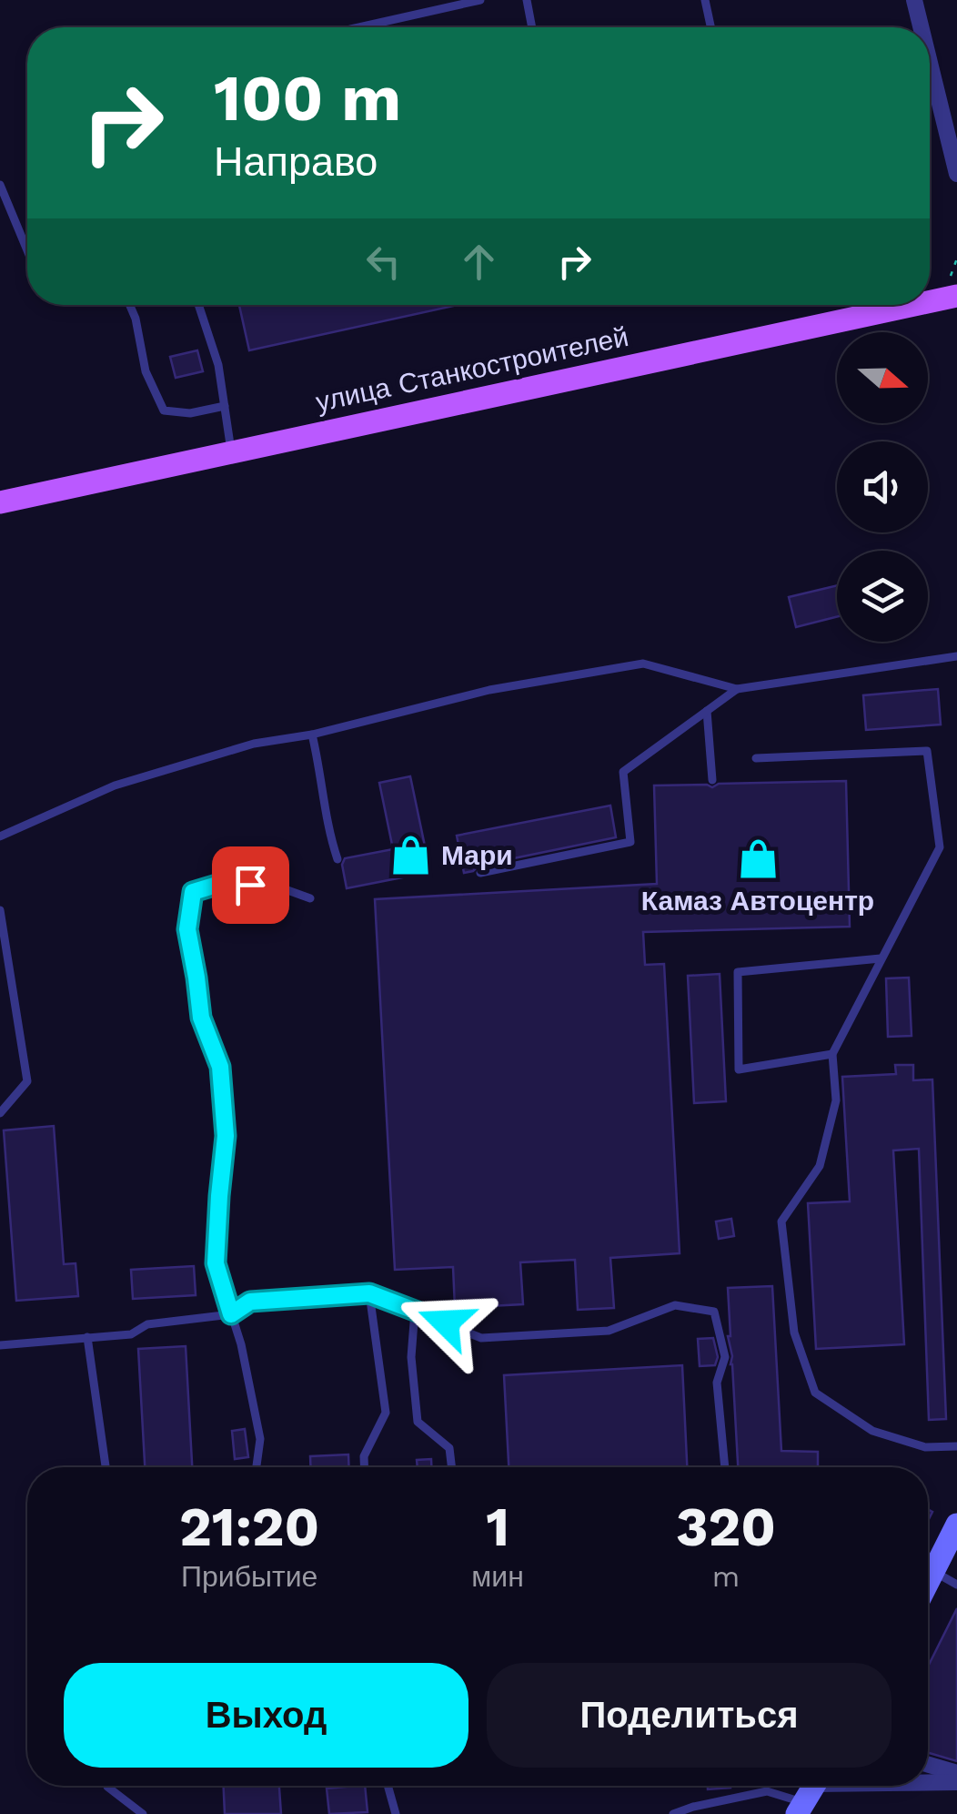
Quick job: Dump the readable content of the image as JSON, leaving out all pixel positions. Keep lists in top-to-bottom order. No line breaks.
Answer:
{"streets":{"main road":["улица Станкостроителей"]},"places":{"shop":["Мари","Камаз Автоцентр"]},"north":"right","page":{"turn":["100 m","Направо"],"eta":["21:20","Прибытие","1","мин","320","m"],"buttons":["Выход","Поделиться"]}}
